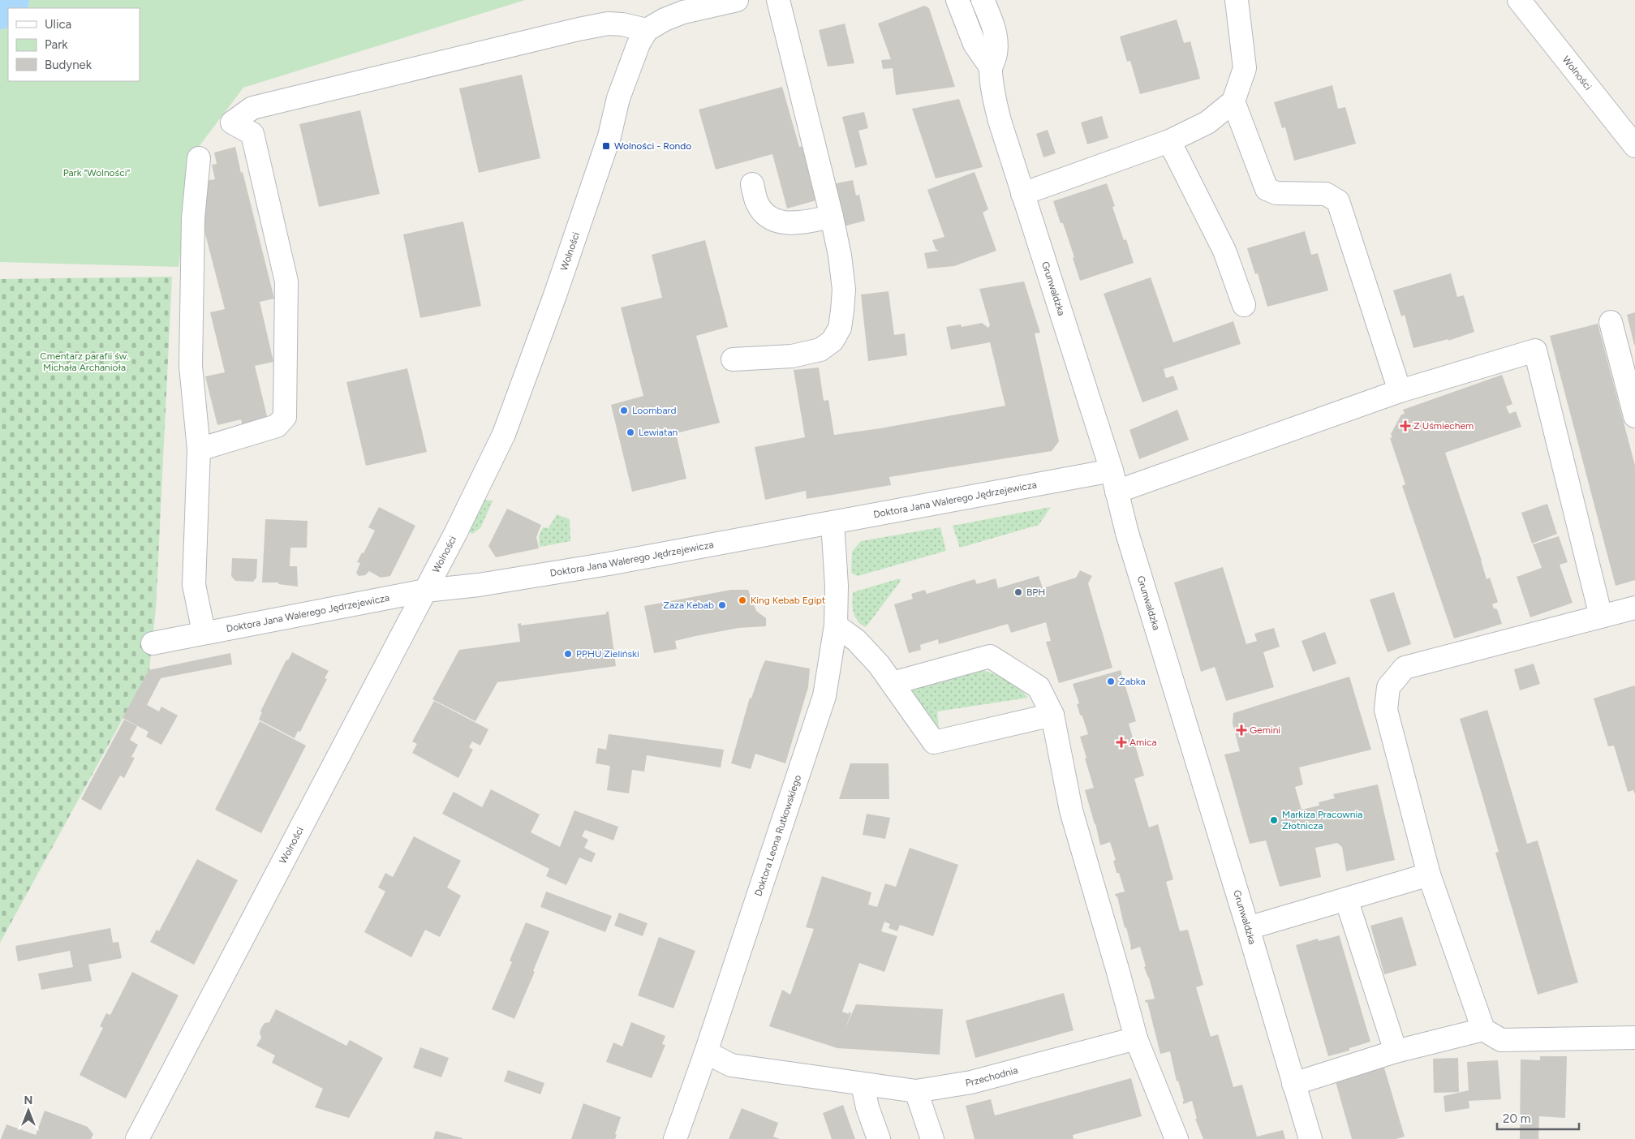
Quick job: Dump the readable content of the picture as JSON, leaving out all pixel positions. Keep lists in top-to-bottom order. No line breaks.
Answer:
{"streets":{"street":["Wolności","Grunwaldzka","Doktora Jana Walerego Jędrzejewicza","Doktora Leona Rutkowskiego","Przechodnia"]},"crossings":[["Wolności","Doktora Jana Walerego Jędrzejewicza"],["Grunwaldzka","Doktora Jana Walerego Jędrzejewicza"],["Doktora Jana Walerego Jędrzejewicza","Doktora Leona Rutkowskiego"],["Doktora Leona Rutkowskiego","Przechodnia"]],"parks":["Park \"Wolności\"","Cmentarz parafii św. Michała Archanioła"],"places":{"transit":["Wolności - Rondo"],"other":["Loombard","Lewiatan","BPH","King Kebab Egipt","Zaza Kebab","PPHU Zieliński","Żabka","Markiza Pracownia Złotnicza"],"health":["Z Uśmiechem","Gemini","Amica"]},"legend":["Ulica","Park","Budynek"],"scale_bar":"20 m","north":"top"}
